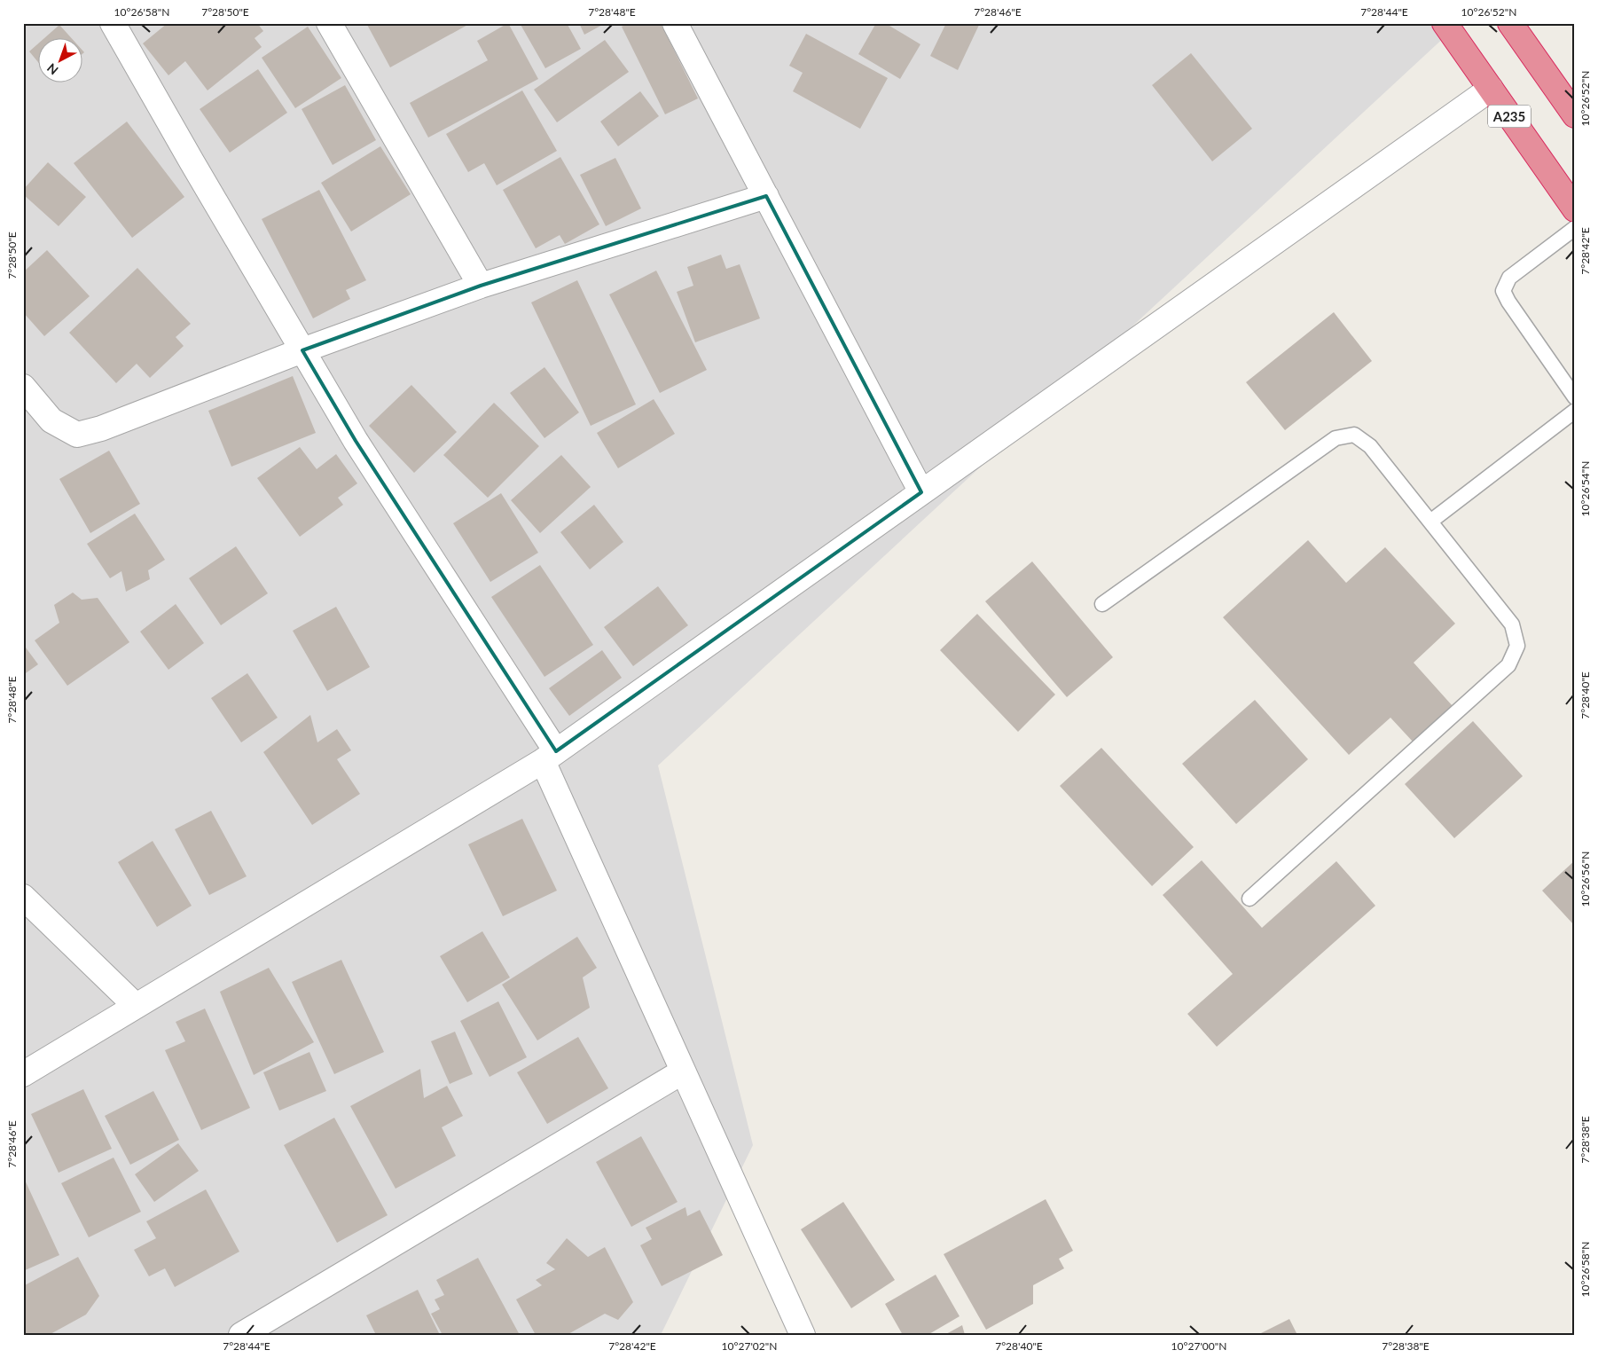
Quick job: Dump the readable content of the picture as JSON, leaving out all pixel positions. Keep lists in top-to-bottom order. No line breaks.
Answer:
{"streets":{"highway":["A235"]},"north":"bottom left","coordinates":["10°26'58\"N","7°28'50\"E","7°28'48\"E","7°28'46\"E","7°28'44\"E","10°26'52\"N","7°28'42\"E","10°26'54\"N","7°28'40\"E","10°26'56\"N","7°28'38\"E","10°27'02\"N","10°27'00\"N"]}
